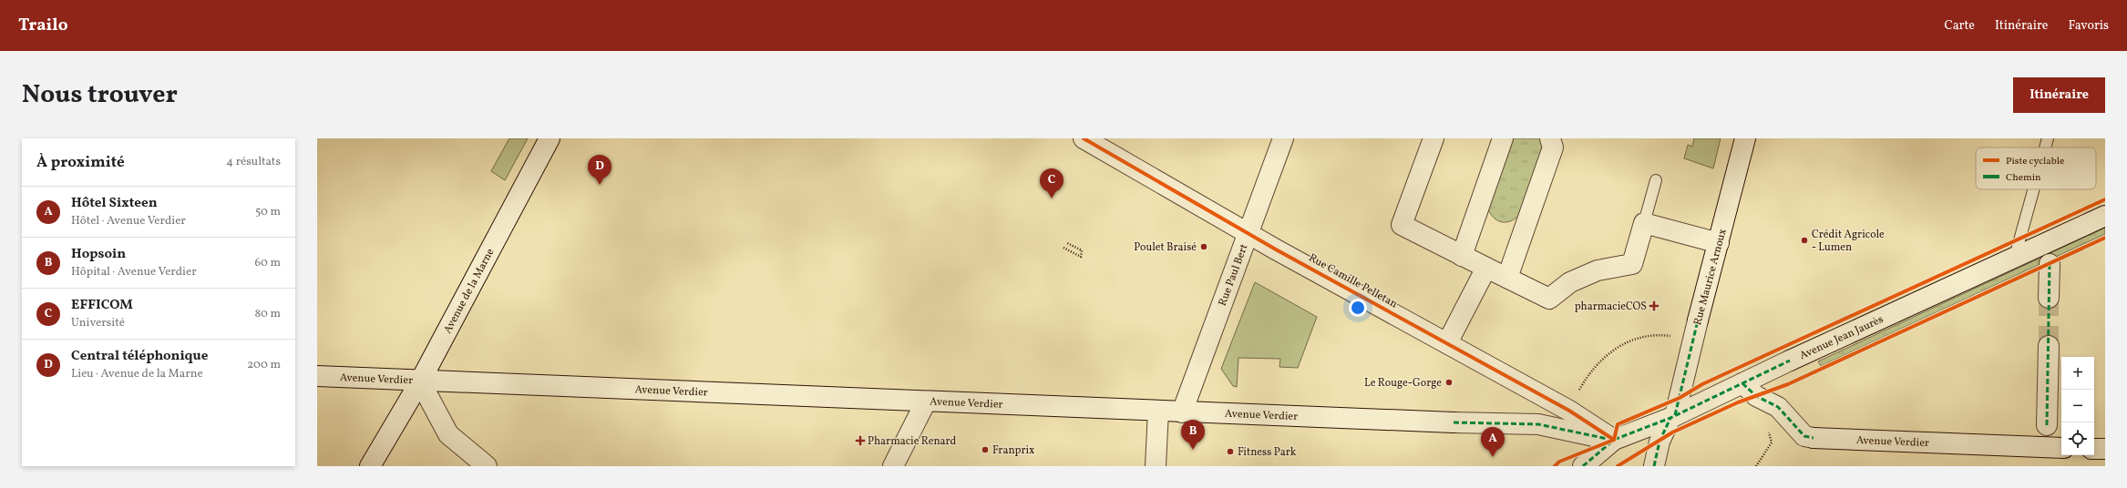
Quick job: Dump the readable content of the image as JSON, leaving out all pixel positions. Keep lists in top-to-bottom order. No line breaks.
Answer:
{"streets":{"street":["Rue Paul Bert","Rue Maurice Arnoux","Rue Camille Pelletan","Avenue de la Marne","Avenue Jean Jaurès","Avenue Verdier"]},"crossings":[["Rue Paul Bert","Rue Camille Pelletan"],["Rue Paul Bert","Avenue Verdier"],["Rue Maurice Arnoux","Avenue Jean Jaurès"],["Rue Camille Pelletan","Avenue Jean Jaurès"],["Rue Camille Pelletan","Avenue Verdier"],["Avenue de la Marne","Avenue Verdier"],["Avenue Jean Jaurès","Avenue Verdier"]],"places":{"other":["Crédit Agricole - Lumen","Poulet Braisé","Le Rouge-Gorge","Franprix","Fitness Park"],"health":["pharmacieCOS","Pharmacie Renard"]},"legend":["Piste cyclable","Chemin"],"page":{"header":"Trailo","nav":["Carte","Itinéraire","Favoris"],"title":"Nous trouver","buttons":"Itinéraire","heading":["À proximité","4 résultats"],"pins":["D","C","B","A"],"list":[{"mark":"A","name":"Hôtel Sixteen","note":"Hôtel · Avenue Verdier","value":"50 m"},{"mark":"B","name":"Hopsoin","note":"Hôpital · Avenue Verdier","value":"60 m"},{"mark":"C","name":"EFFICOM","note":"Université","value":"80 m"},{"mark":"D","name":"Central téléphonique","note":"Lieu · Avenue de la Marne","value":"200 m"}],"map_buttons":["+","−"]}}
